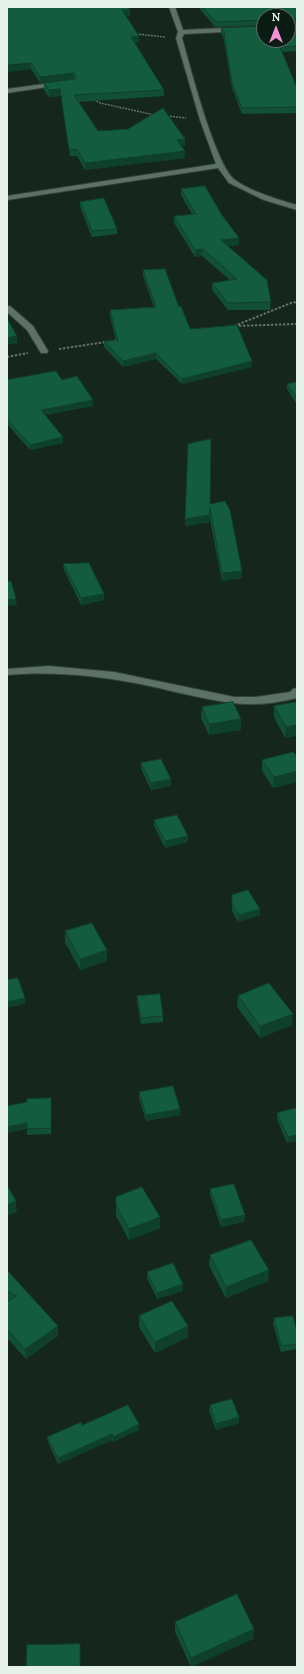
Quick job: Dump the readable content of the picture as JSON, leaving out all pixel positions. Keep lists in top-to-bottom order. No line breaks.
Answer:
{"north":"top"}
